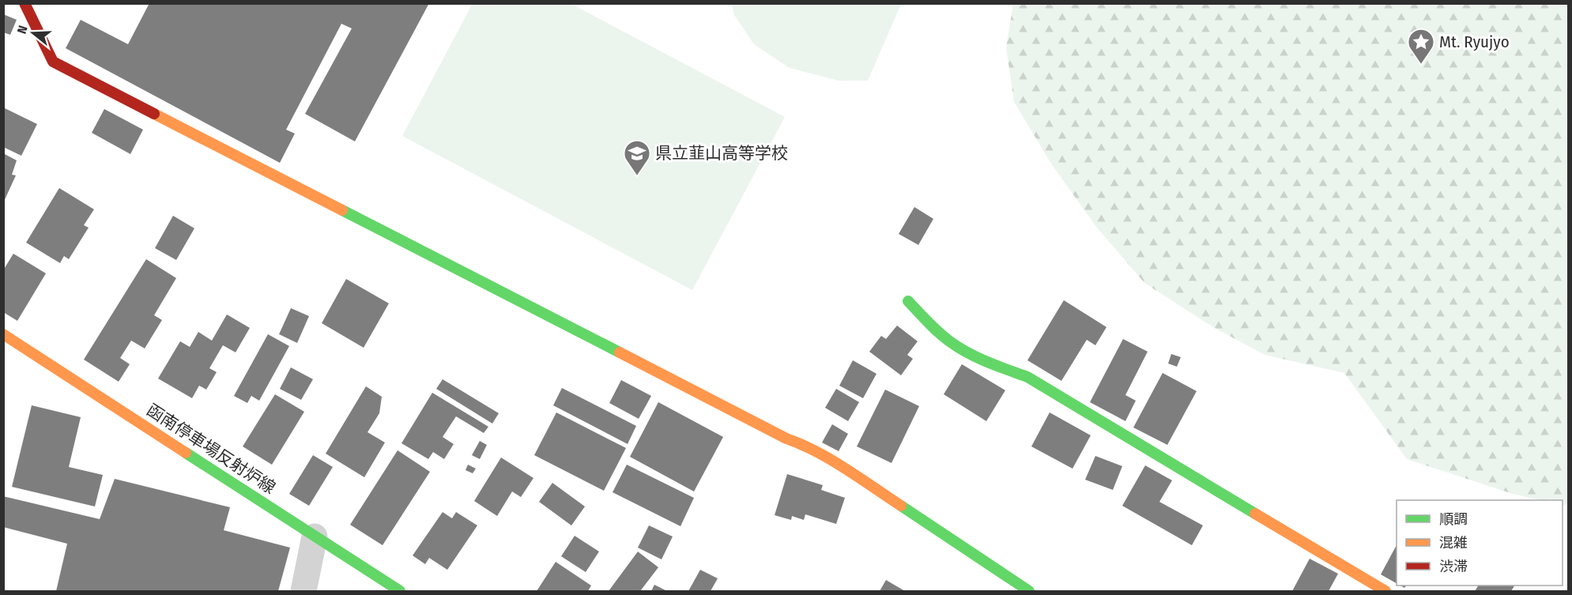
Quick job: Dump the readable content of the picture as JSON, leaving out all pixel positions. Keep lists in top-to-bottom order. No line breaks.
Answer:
{"streets":{"street":["函南停車場反射炉線"]},"places":{"place":["Mt. Ryujyo"],"school or university":["県立韮山高等学校"]},"legend":["順調","混雑","渋滞"],"north":"left"}
